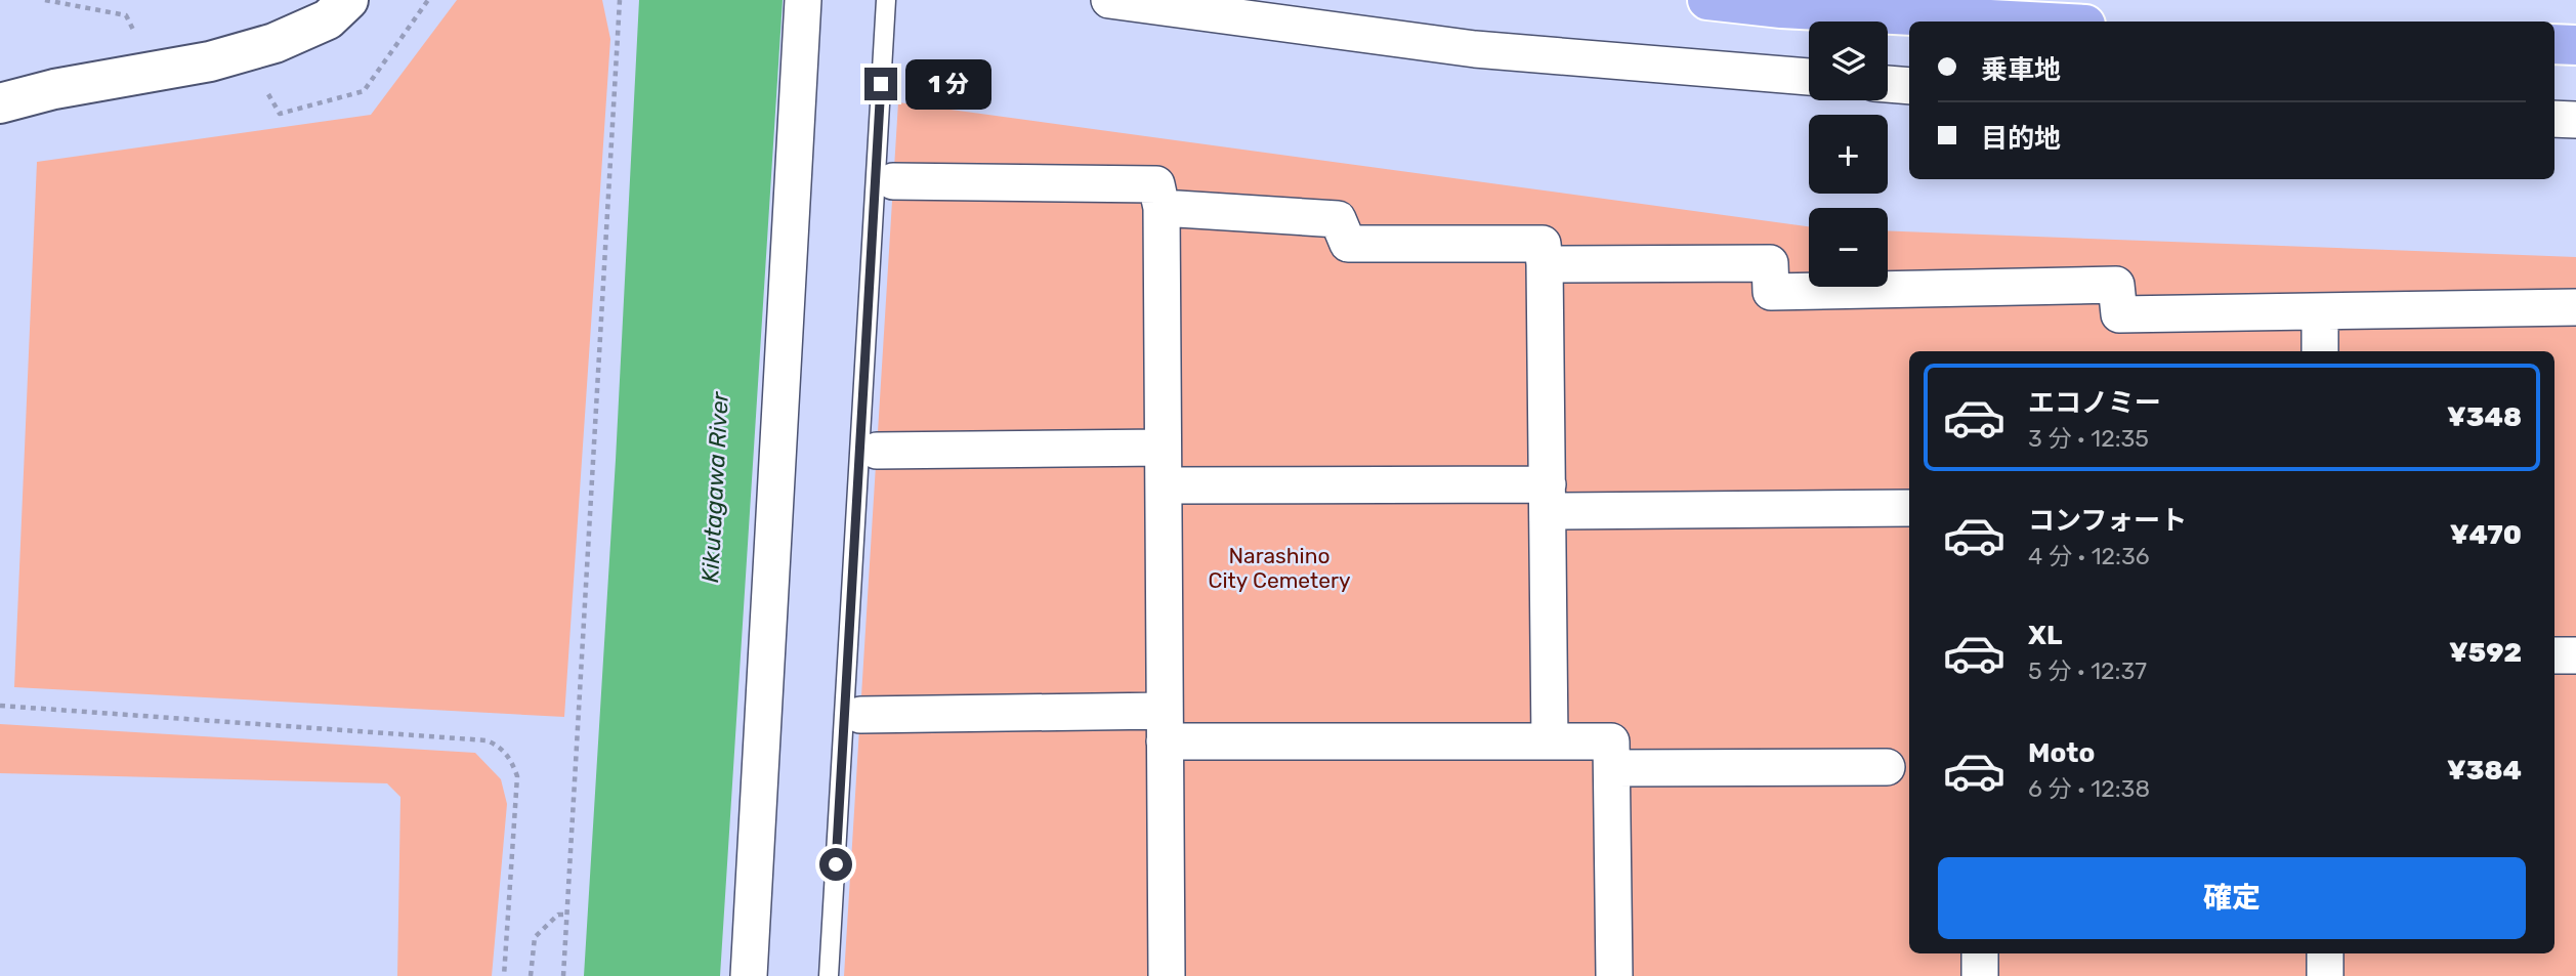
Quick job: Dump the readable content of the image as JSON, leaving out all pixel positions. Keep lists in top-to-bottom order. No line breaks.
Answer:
{"water":["Kikutagawa River"],"parks":["Narashino City Cemetery"],"page":{"map_buttons":["+","−"],"banner":["乗車地","目的地"],"bubble":"1 分","list":[{"name":"エコノミー","note":"3 分 · 12:35","value":"¥348"},{"name":"コンフォート","note":"4 分 · 12:36","value":"¥470"},{"name":"XL","note":"5 分 · 12:37","value":"¥592"},{"name":"Moto","note":"6 分 · 12:38","value":"¥384"}],"buttons":"確定"}}
